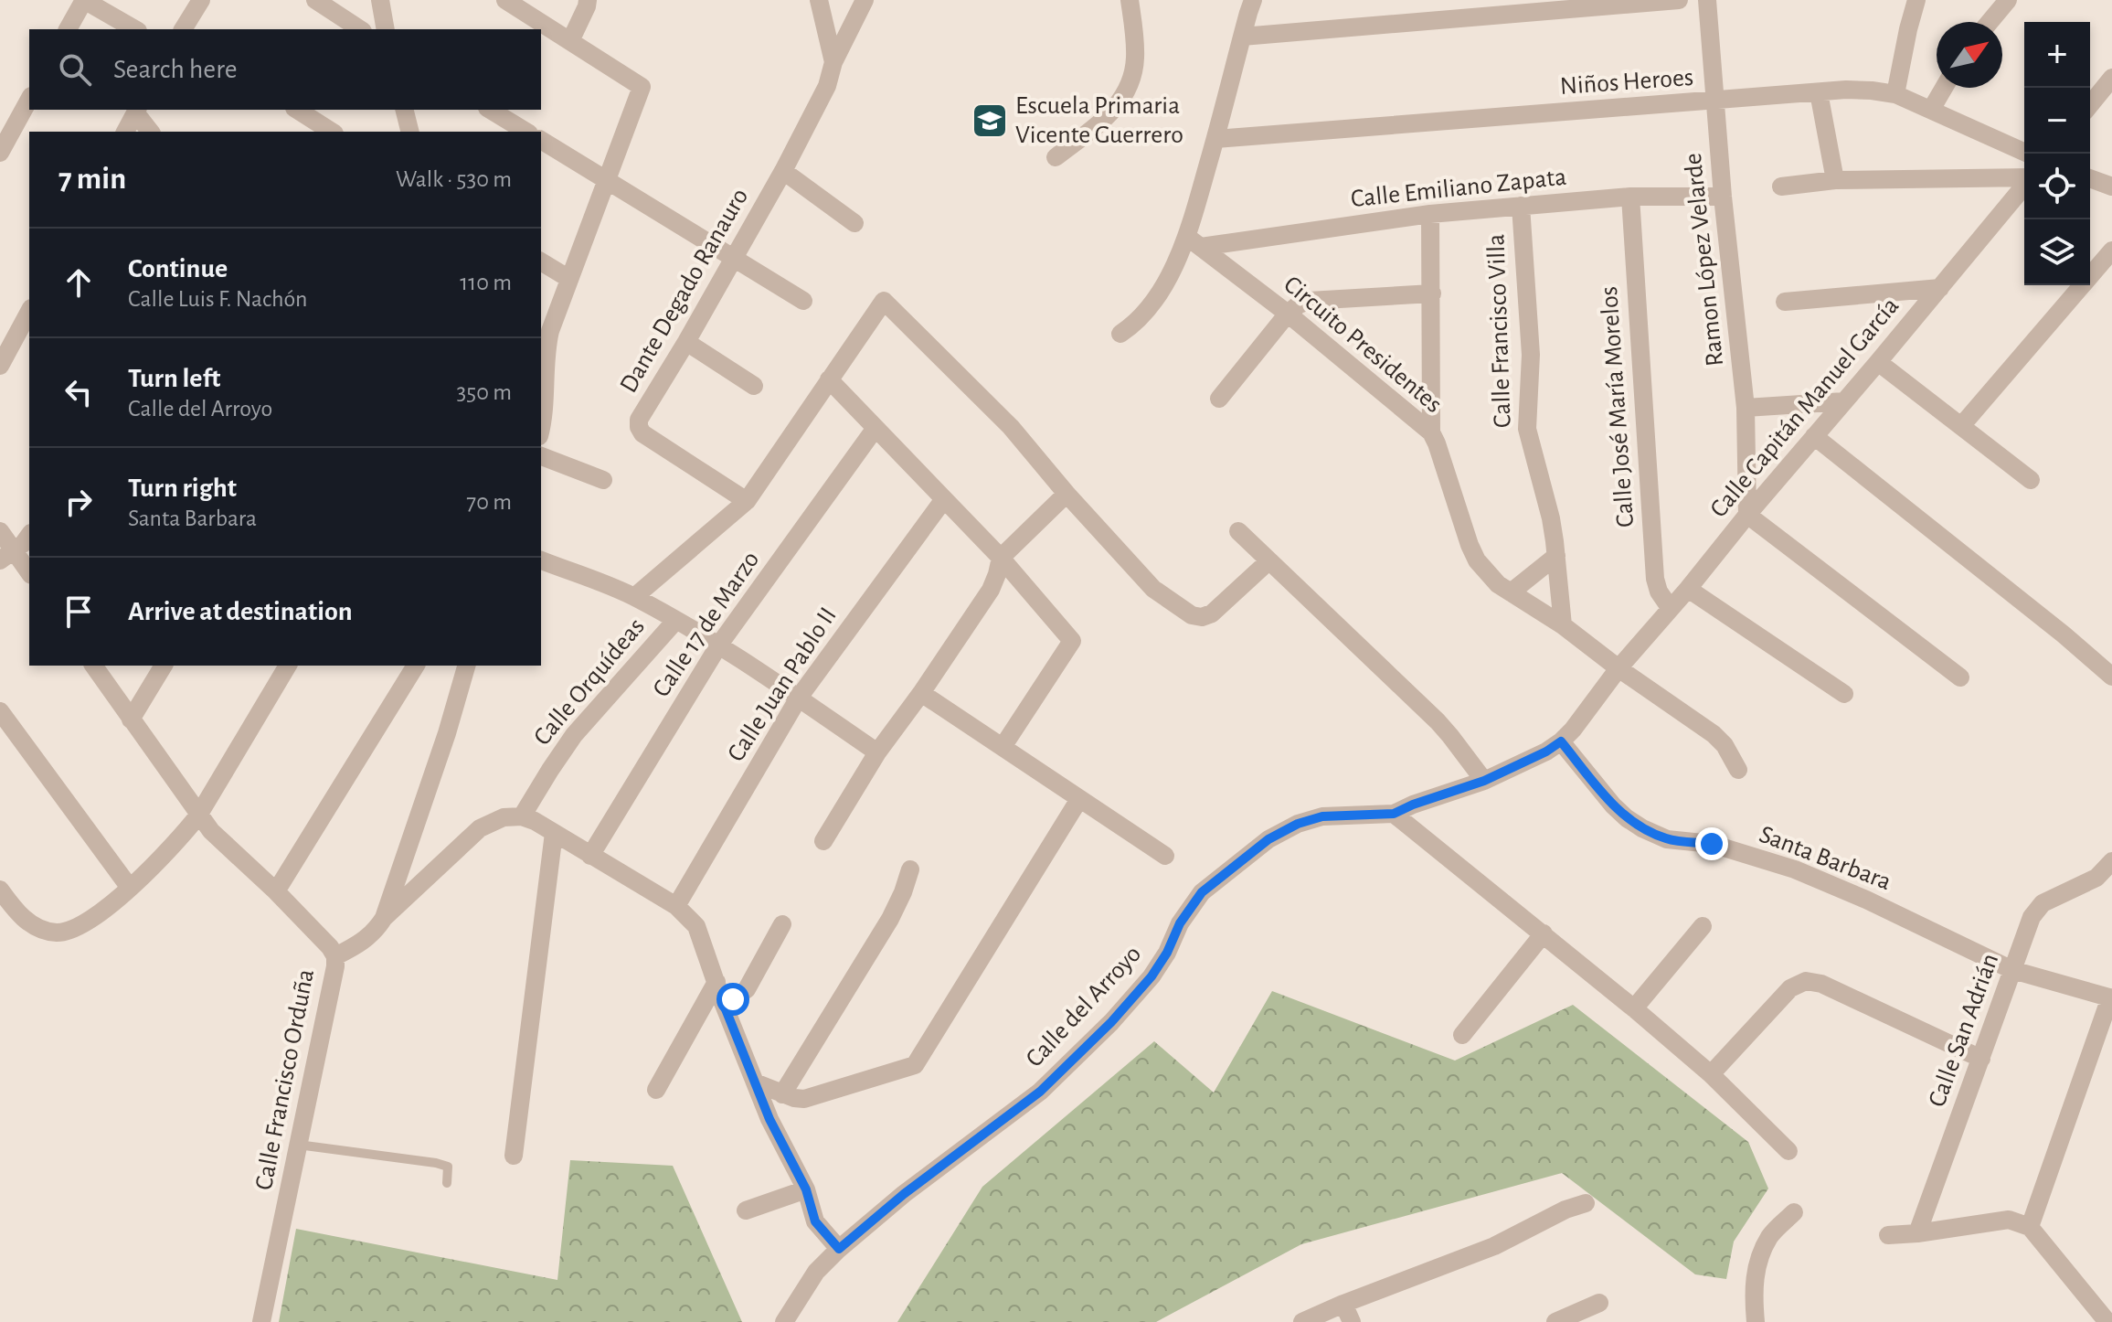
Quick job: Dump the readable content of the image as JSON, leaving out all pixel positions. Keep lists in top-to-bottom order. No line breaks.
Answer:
{"streets":{"street":["Niños Heroes","Calle Emiliano Zapata","Ramon López Velarde","Dante Degado Ranauro","Calle Francisco Villa","Circuito Presidentes","Calle José María Morelos","Calle Capitán Manuel García","Calle 17 de Marzo","Calle Orquídeas","Calle Juan Pablo II","Santa Barbara","Calle del Arroyo","Calle San Adrián","Calle Francisco Orduña"]},"crossings":[["Niños Heroes","Ramon López Velarde"],["Calle Emiliano Zapata","Ramon López Velarde"],["Calle Emiliano Zapata","Calle Francisco Villa"],["Calle Emiliano Zapata","Circuito Presidentes"],["Calle Emiliano Zapata","Calle José María Morelos"],["Ramon López Velarde","Calle Capitán Manuel García"],["Calle Francisco Villa","Circuito Presidentes"],["Circuito Presidentes","Calle Capitán Manuel García"],["Circuito Presidentes","Calle del Arroyo"],["Calle José María Morelos","Calle Capitán Manuel García"],["Calle Capitán Manuel García","Calle del Arroyo"],["Santa Barbara","Calle del Arroyo"],["Santa Barbara","Calle San Adrián"]],"places":{"school or university":["Escuela Primaria Vicente Guerrero"]},"north":"top right","page":{"map_buttons":["+","−"],"search":"Search here","heading":["7 min","Walk · 530 m"],"list":[["Continue","Calle Luis F. Nachón","110 m"],["Turn left","Calle del Arroyo","350 m"],["Turn right","Santa Barbara","70 m"],"Arrive at destination"]}}
